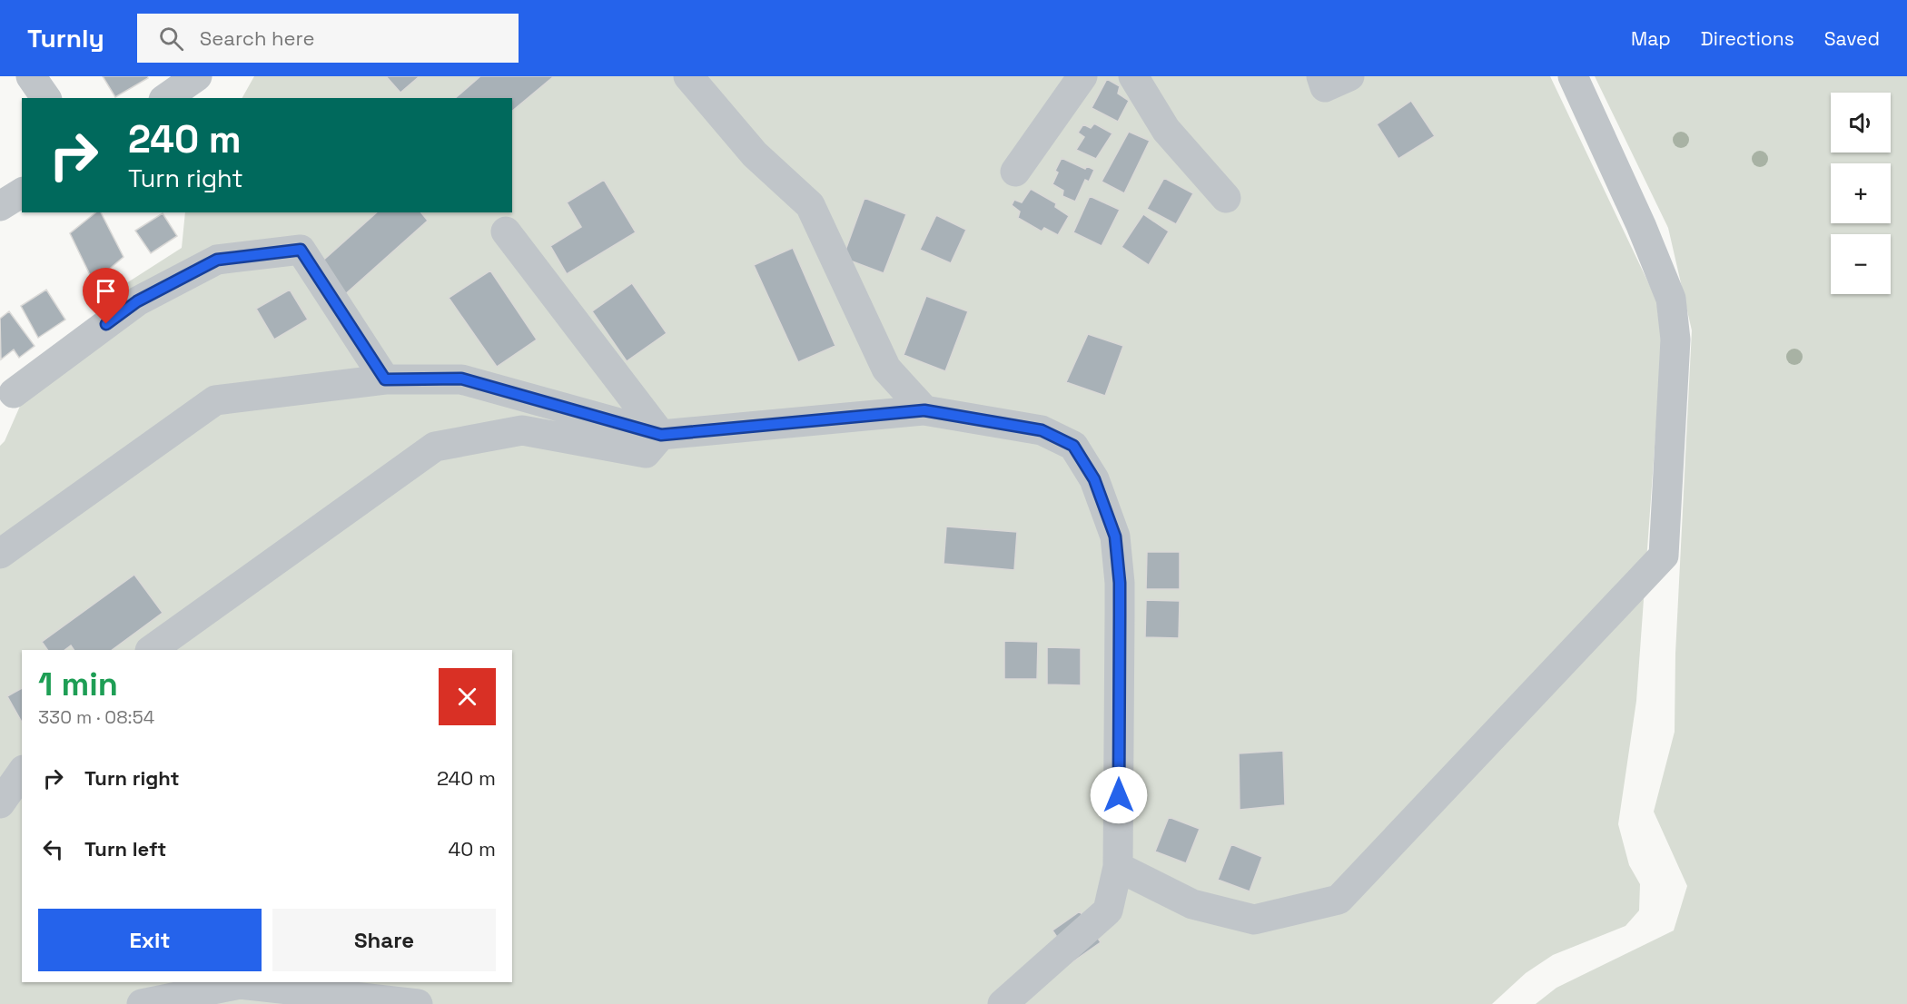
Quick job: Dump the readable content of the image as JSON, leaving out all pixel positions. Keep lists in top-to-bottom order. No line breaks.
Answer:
{"page":{"header":"Turnly","search":"Search here","nav":["Map","Directions","Saved"],"map_buttons":["+","−"],"turn":["240 m","Turn right"],"heading":["1 min","330 m · 08:54"],"list":[{"name":"Turn right","value":"240 m"},{"name":"Turn left","value":"40 m"}],"buttons":["Exit","Share"]}}
